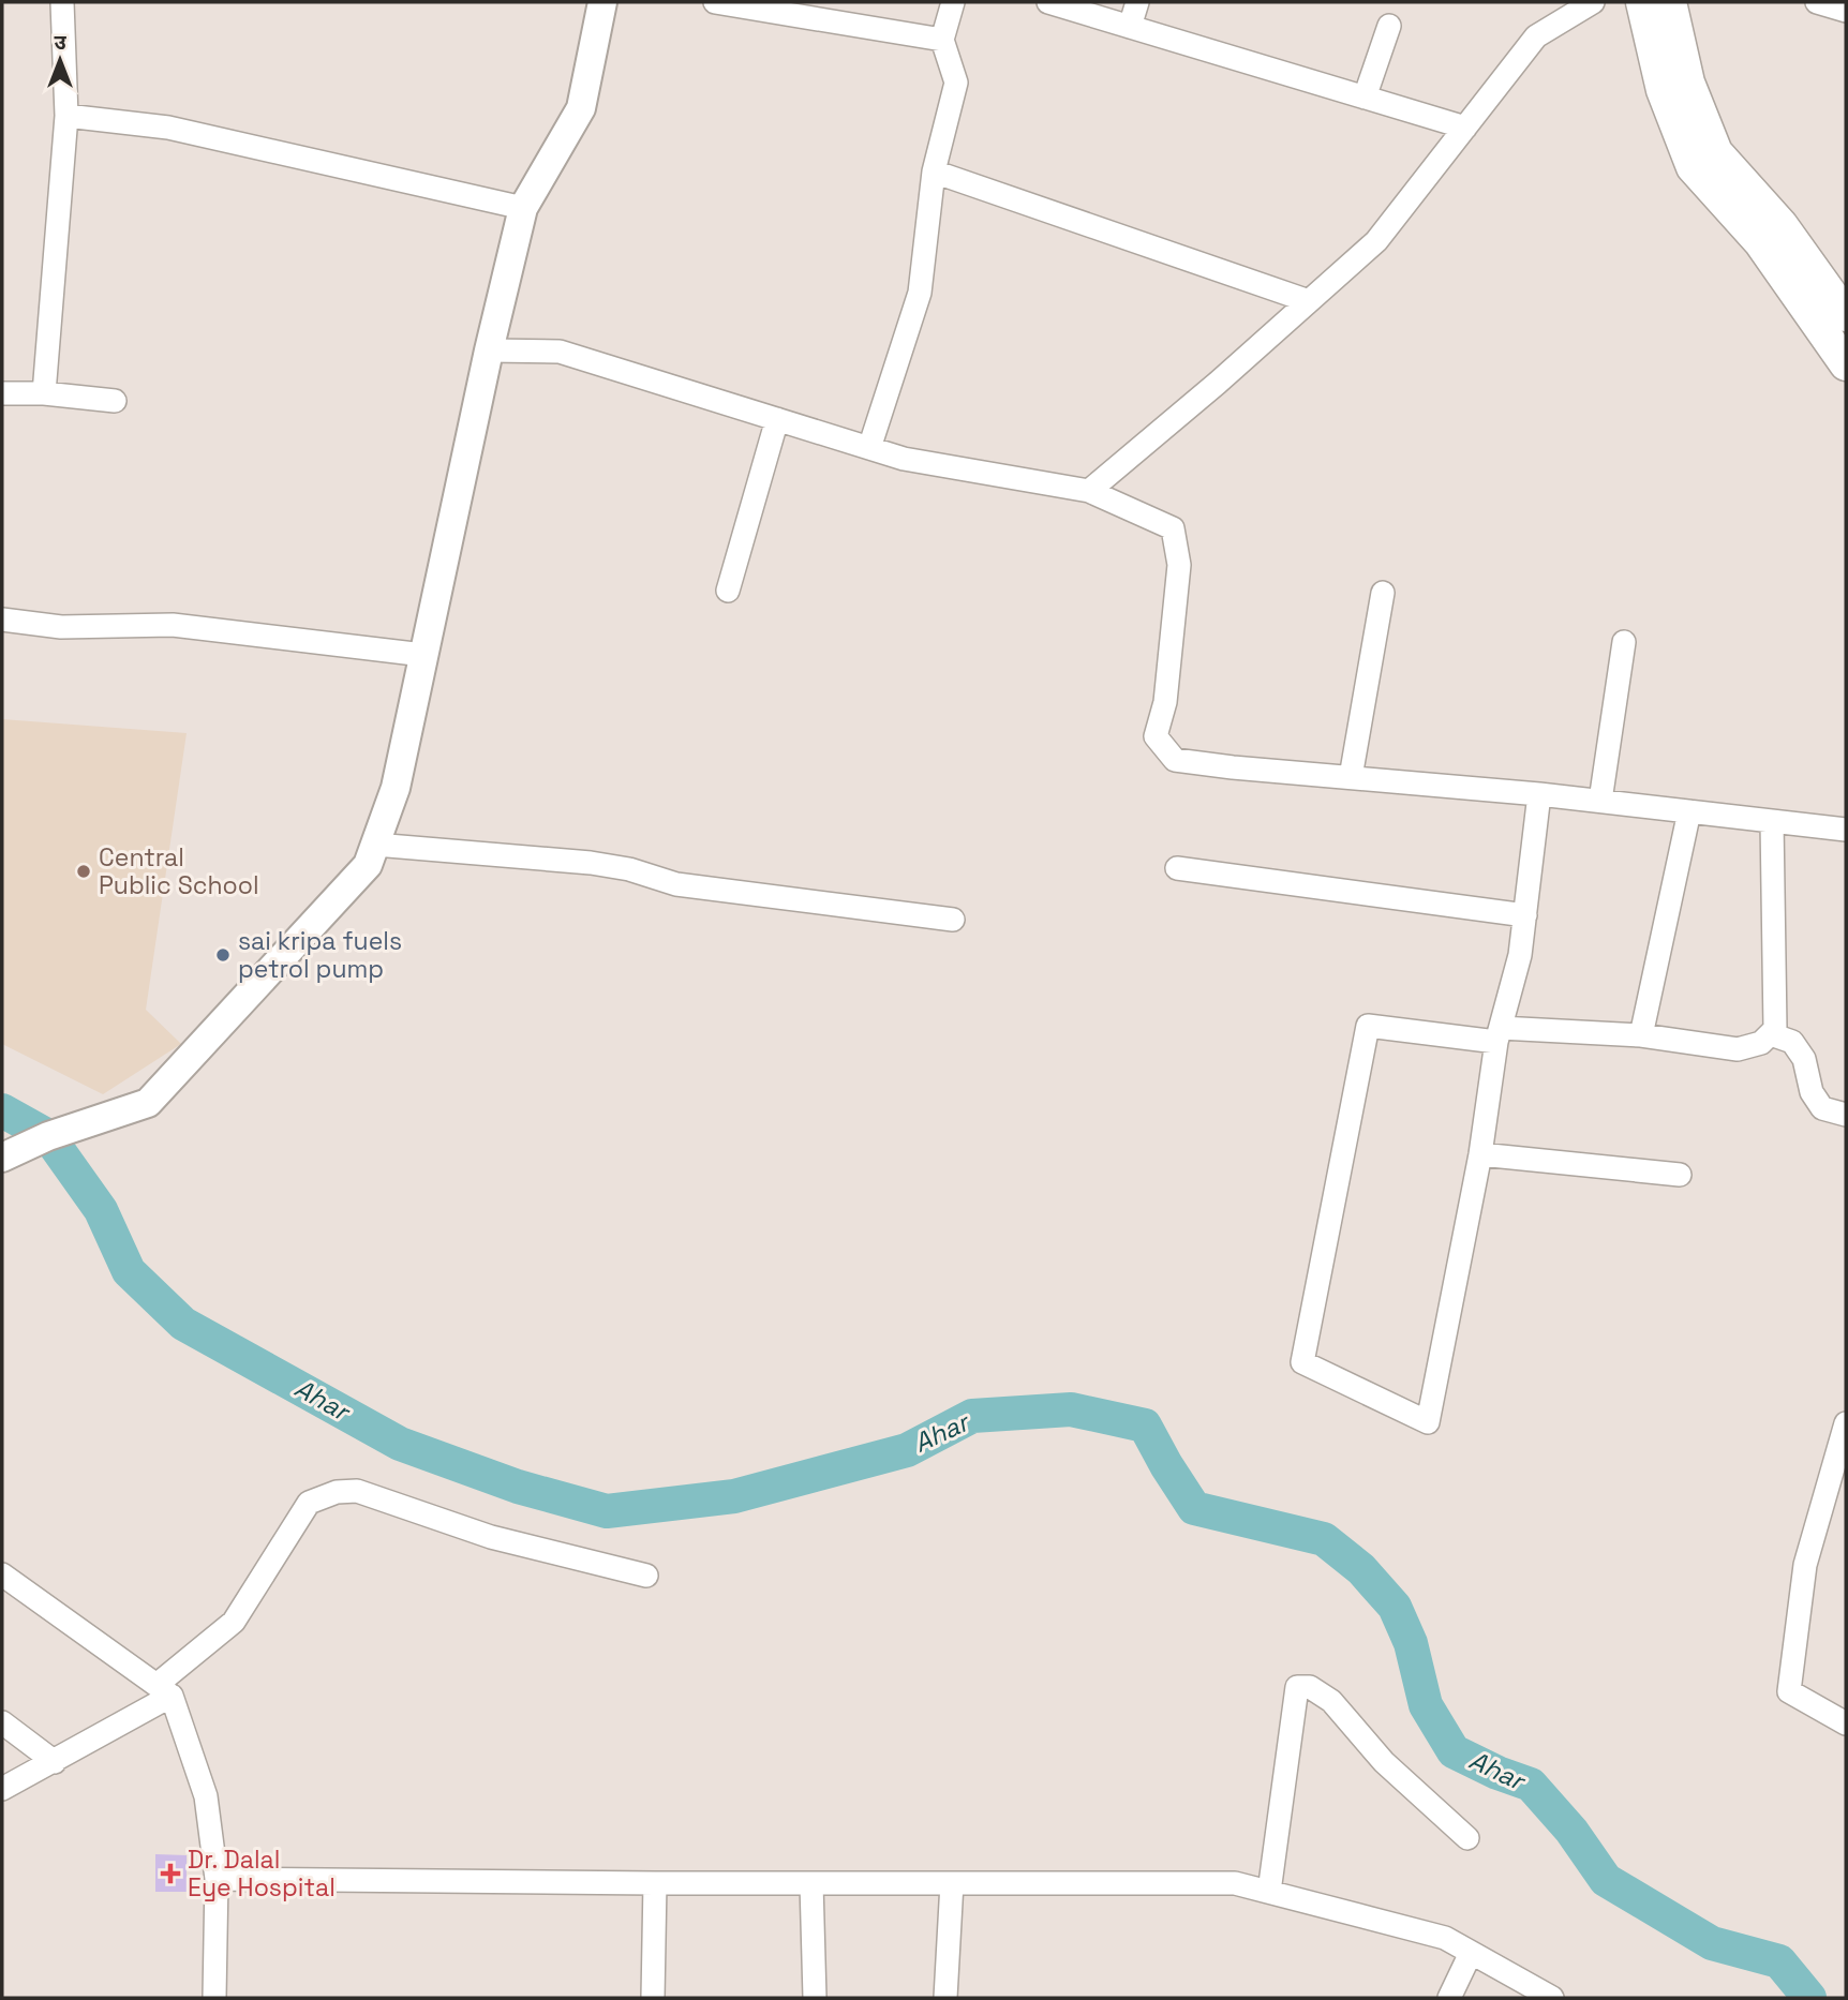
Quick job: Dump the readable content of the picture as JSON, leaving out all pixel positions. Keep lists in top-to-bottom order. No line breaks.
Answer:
{"water":["Ahar"],"places":{"other":["Central Public School","sai kripa fuels petrol pump"],"health":["Dr. Dalal Eye Hospital"]},"north":"top"}
